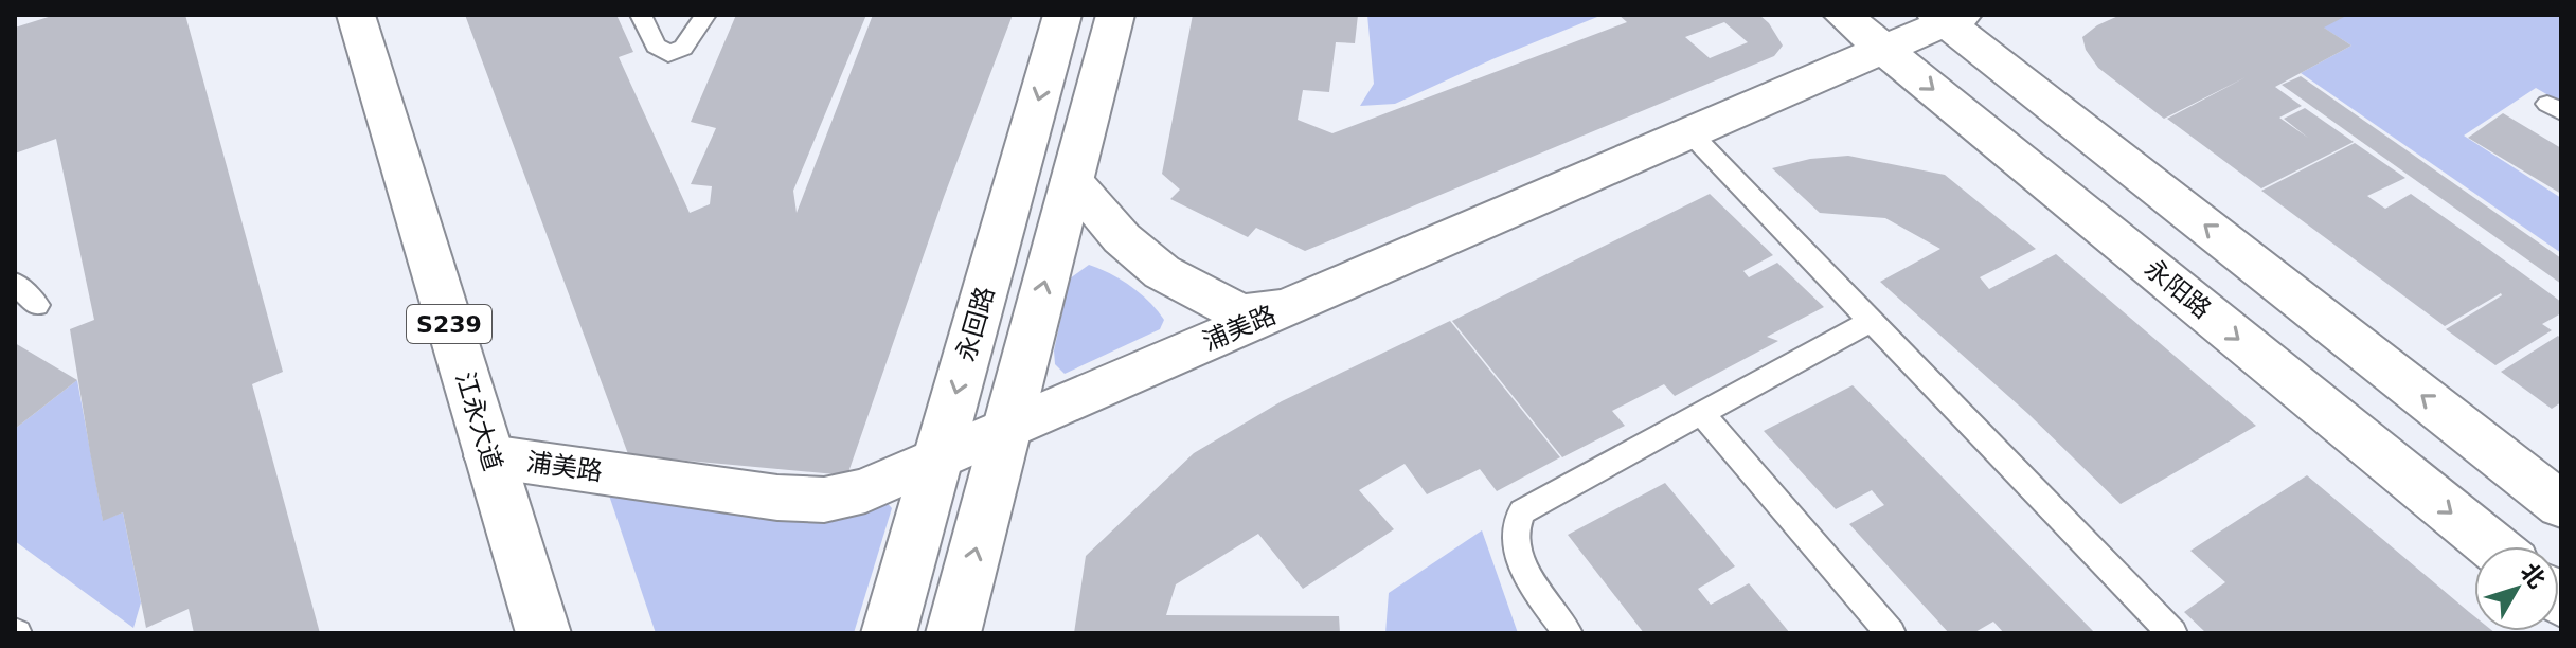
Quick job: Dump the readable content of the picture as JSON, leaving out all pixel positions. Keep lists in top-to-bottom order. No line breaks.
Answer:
{"streets":{"street":["永阳路","S239","永回路","浦美路","江永大道"]},"crossings":[["永阳路","浦美路"],["永回路","浦美路"],["浦美路","江永大道"]],"north":"top right"}
